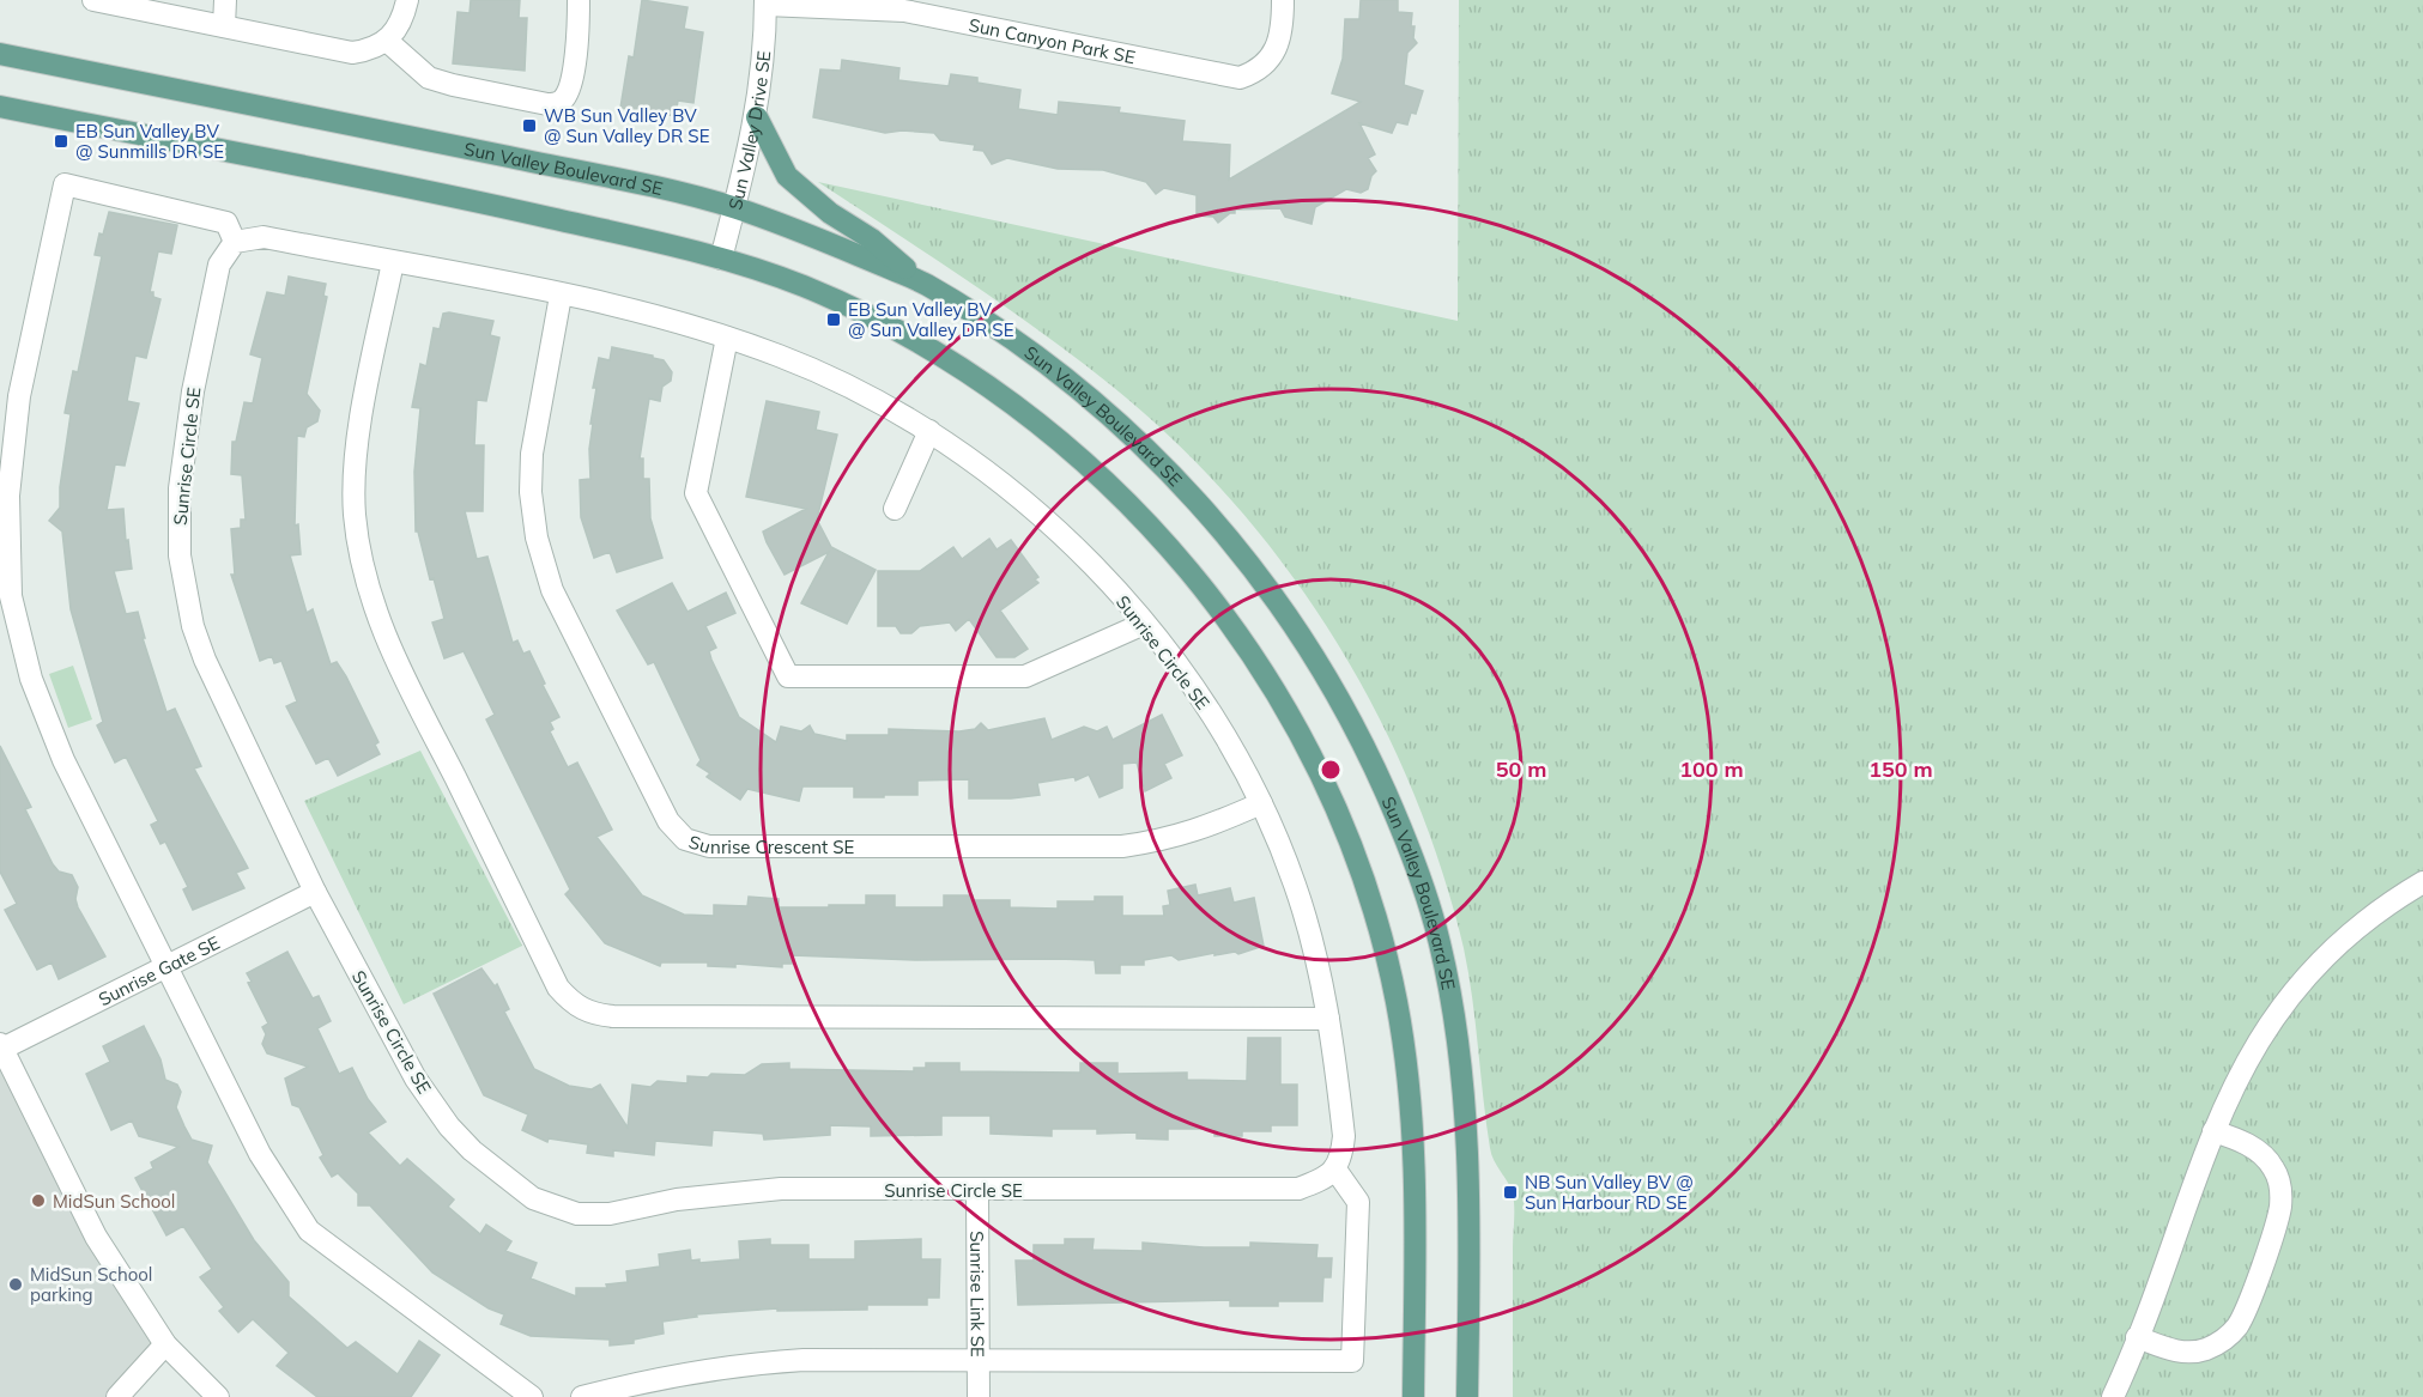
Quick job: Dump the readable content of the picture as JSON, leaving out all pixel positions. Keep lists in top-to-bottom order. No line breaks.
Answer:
{"streets":{"main road":["Sun Valley Boulevard SE"],"street":["Sun Canyon Park SE","Sun Valley Drive SE","Sunrise Circle SE","Sunrise Crescent SE","Sunrise Gate SE","Sunrise Link SE"]},"crossings":[["Sun Canyon Park SE","Sun Valley Drive SE"],["Sun Valley Drive SE","Sun Valley Boulevard SE"],["Sunrise Circle SE","Sunrise Crescent SE"],["Sunrise Circle SE","Sunrise Gate SE"],["Sunrise Circle SE","Sunrise Link SE"]],"places":{"transit":["WB Sun Valley BV @ Sun Valley DR SE","EB Sun Valley BV @ Sunmills DR SE","EB Sun Valley BV @ Sun Valley DR SE","NB Sun Valley BV @ Sun Harbour RD SE"],"other":["MidSun School","MidSun School parking"]},"rings":["50 m","100 m","150 m"]}
